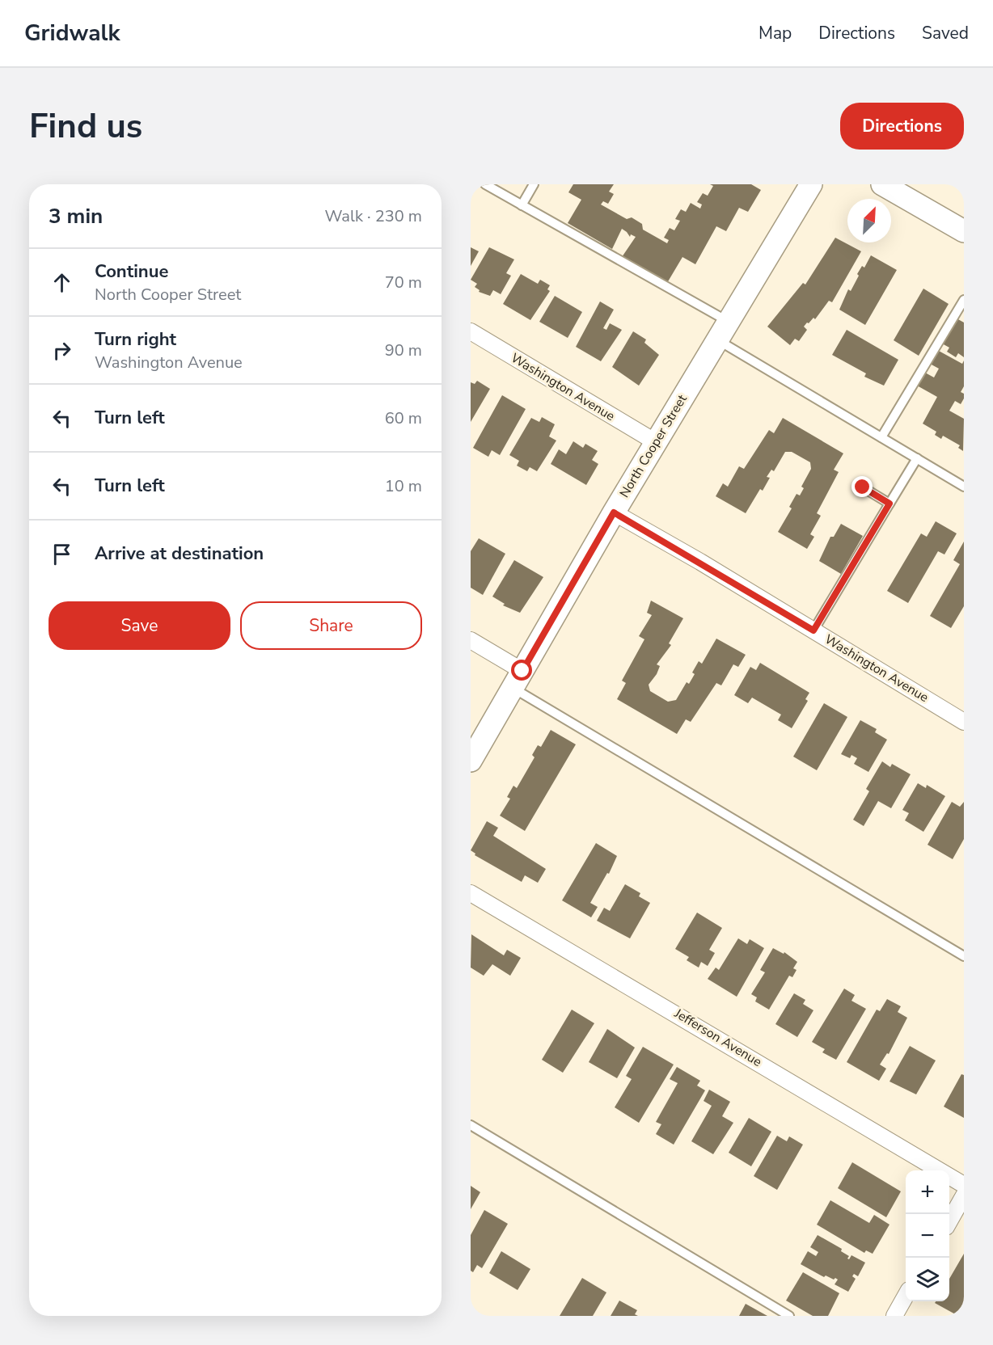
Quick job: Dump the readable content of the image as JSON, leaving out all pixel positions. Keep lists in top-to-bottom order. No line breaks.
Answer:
{"streets":{"street":["Washington Avenue","North Cooper Street","Jefferson Avenue"]},"crossings":[["Washington Avenue","North Cooper Street"]],"north":"top right","page":{"header":"Gridwalk","nav":["Map","Directions","Saved"],"buttons":["Directions",["Save","Share"]],"title":"Find us","heading":["3 min","Walk · 230 m"],"list":[["Continue","North Cooper Street","70 m"],["Turn right","Washington Avenue","90 m"],["Turn left","60 m"],["Turn left","10 m"],"Arrive at destination"],"map_buttons":["+","−"]}}
